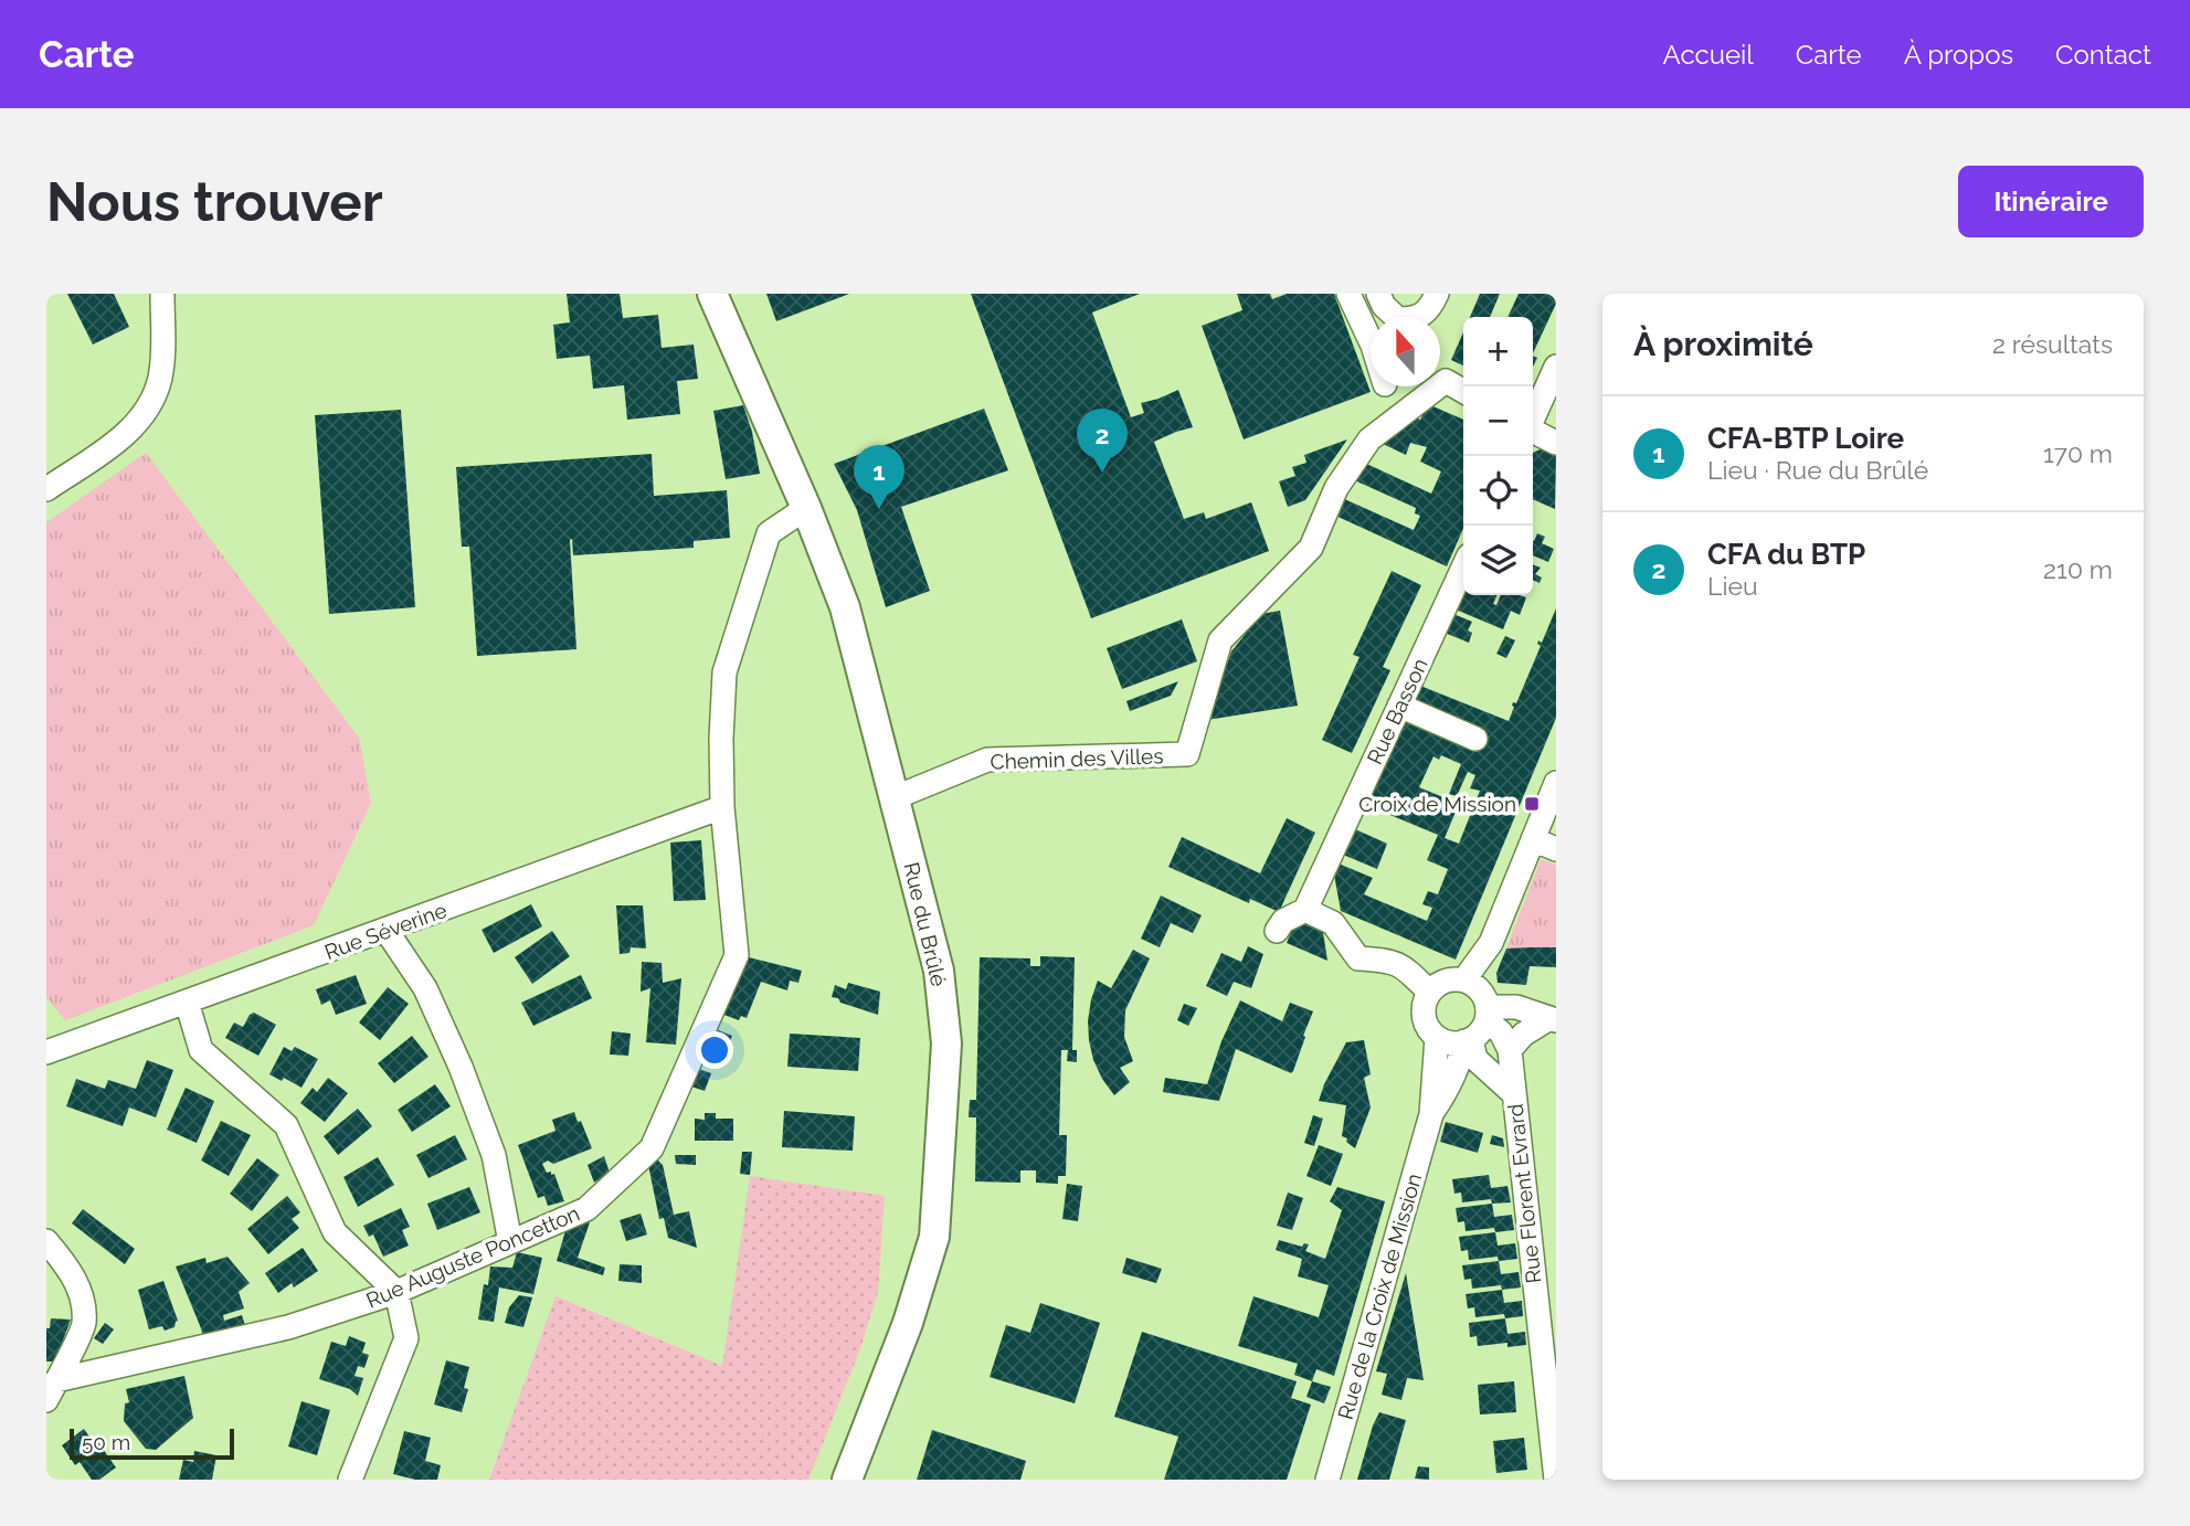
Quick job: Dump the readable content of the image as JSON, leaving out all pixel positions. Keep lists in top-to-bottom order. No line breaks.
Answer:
{"streets":{"main road":["Rue du Brûlé"],"street":["Rue Basson","Chemin des Villes","Rue Séverine","Rue Florent Evrard","Rue Auguste Poncetton","Rue de la Croix de Mission"]},"crossings":[["Chemin des Villes","Rue du Brûlé"],["Rue du Brûlé","Rue Auguste Poncetton"],["Rue Séverine","Rue Auguste Poncetton"],["Rue Florent Evrard","Rue de la Croix de Mission"]],"places":{"transit":["Croix de Mission"]},"scale_bar":"50 m","north":"top","page":{"header":"Carte","nav":["Accueil","Carte","À propos","Contact"],"buttons":"Itinéraire","title":"Nous trouver","heading":["À proximité","2 résultats"],"map_buttons":["+","−"],"list":[{"mark":"1","name":"CFA-BTP Loire","note":"Lieu · Rue du Brûlé","value":"170 m"},{"mark":"2","name":"CFA du BTP","note":"Lieu","value":"210 m"}],"pins":["2","1"],"scale":"50 m"}}
